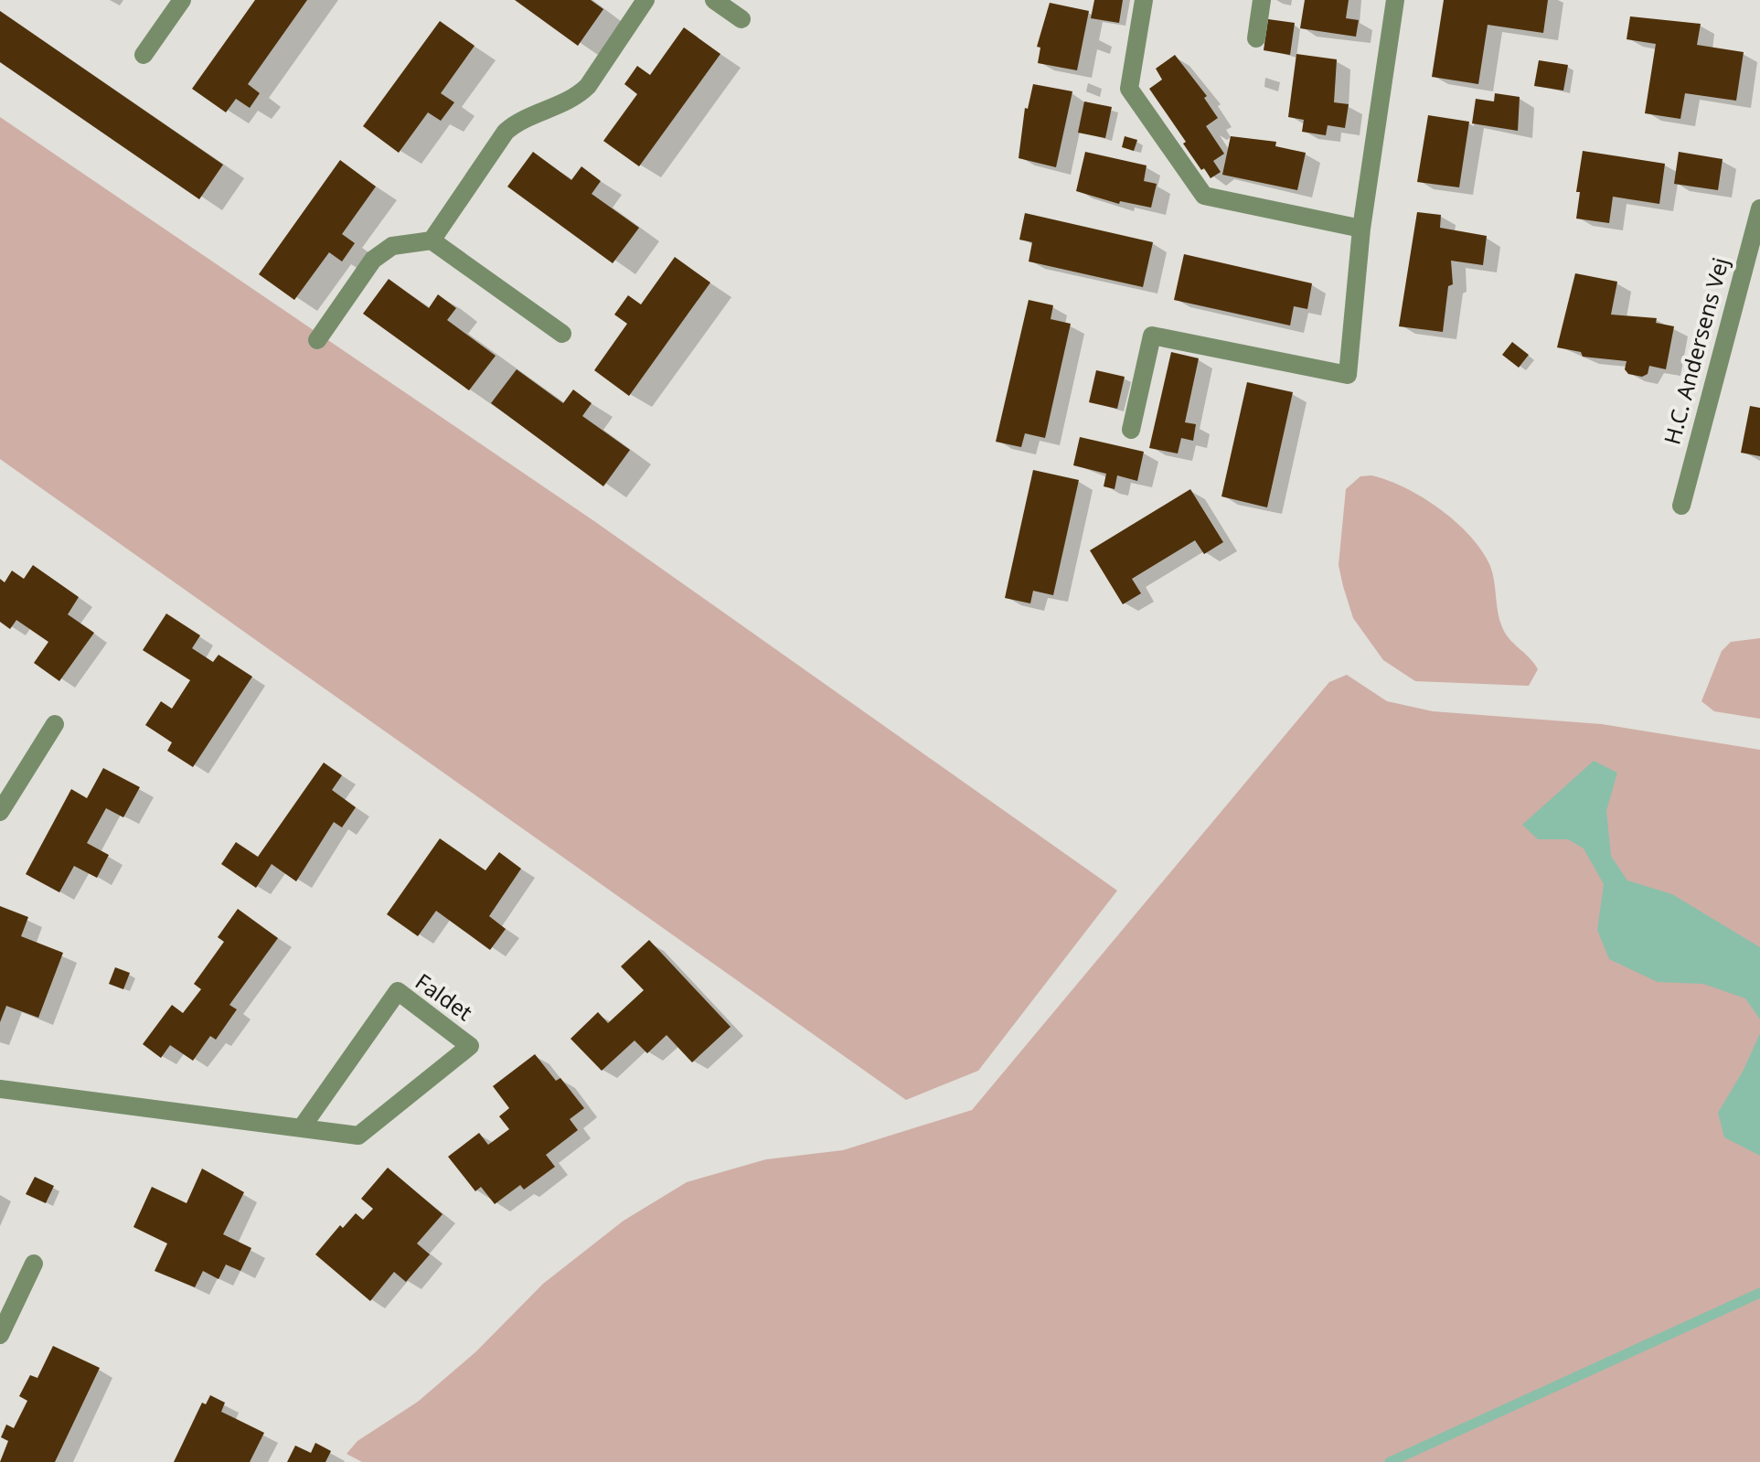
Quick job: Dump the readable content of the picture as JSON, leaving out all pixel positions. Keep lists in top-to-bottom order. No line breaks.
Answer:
{"streets":{"street":["H.C. Andersens Vej","Faldet"]}}
